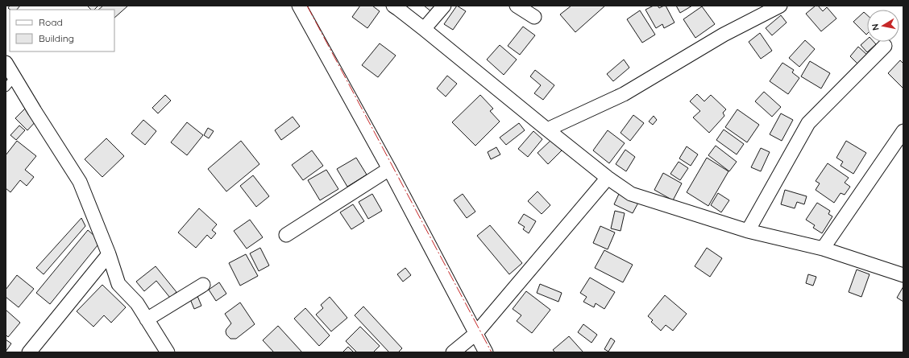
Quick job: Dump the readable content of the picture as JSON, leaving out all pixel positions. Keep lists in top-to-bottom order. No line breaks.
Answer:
{"legend":["Road","Building"],"north":"left"}
